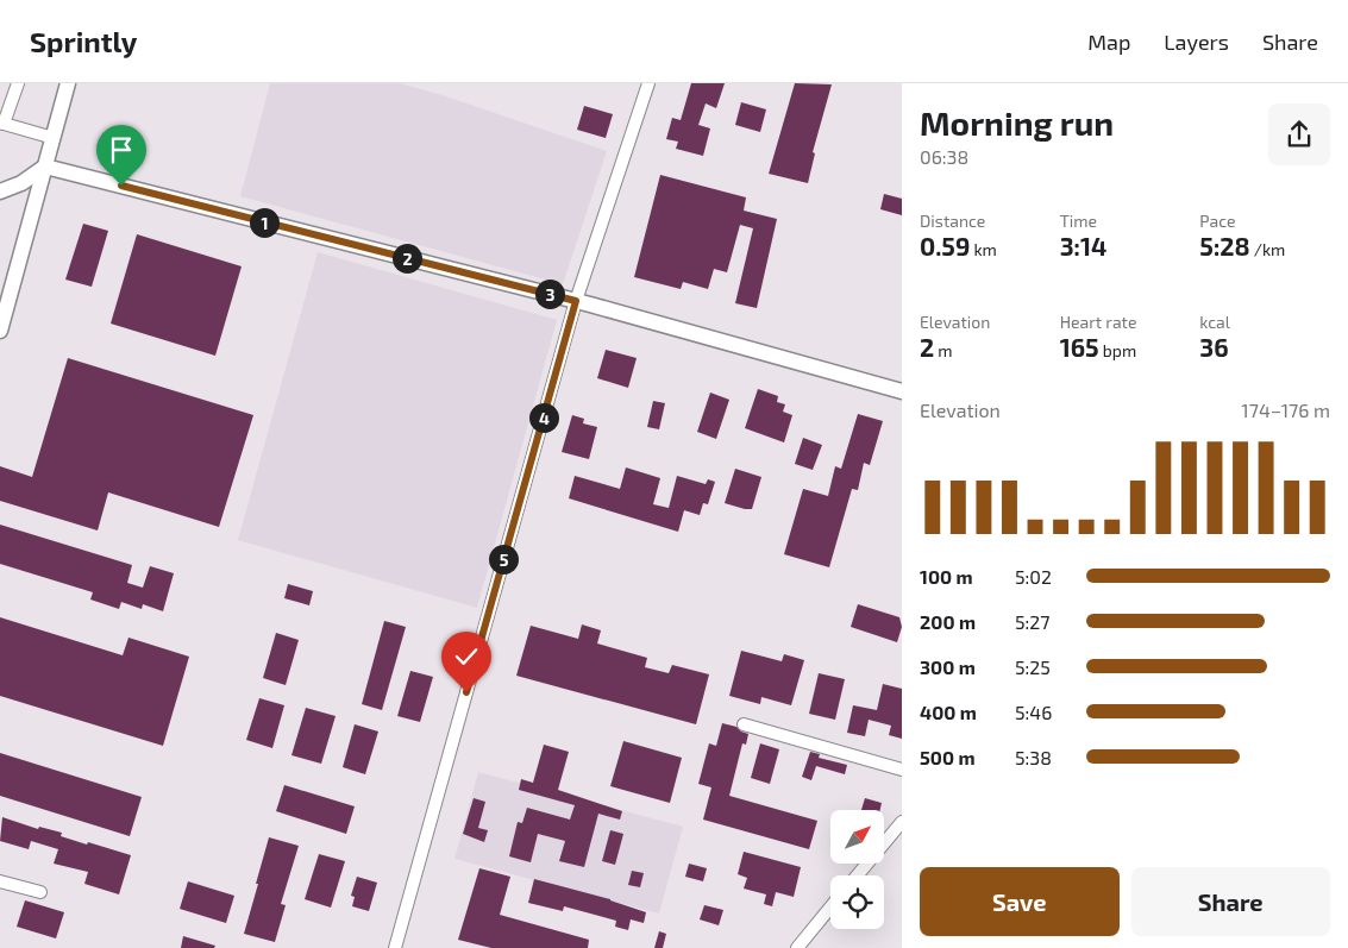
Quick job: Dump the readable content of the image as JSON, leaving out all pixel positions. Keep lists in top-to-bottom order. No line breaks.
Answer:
{"north":"top right","page":{"header":"Sprintly","nav":["Map","Layers","Share"],"heading":["Morning run","06:38"],"stats":[["Distance","0.59 km"],["Time","3:14"],["Pace","5:28 /km"],["Elevation","2 m"],["Heart rate","165 bpm"],["kcal","36"]],"pins":["1","2","3","4","5"],"chart":["Elevation","174–176 m"],"list":[{"name":"100 m","note":"5:02"},{"name":"200 m","note":"5:27"},{"name":"300 m","note":"5:25"},{"name":"400 m","note":"5:46"},{"name":"500 m","note":"5:38"}],"buttons":["Save","Share"]}}
